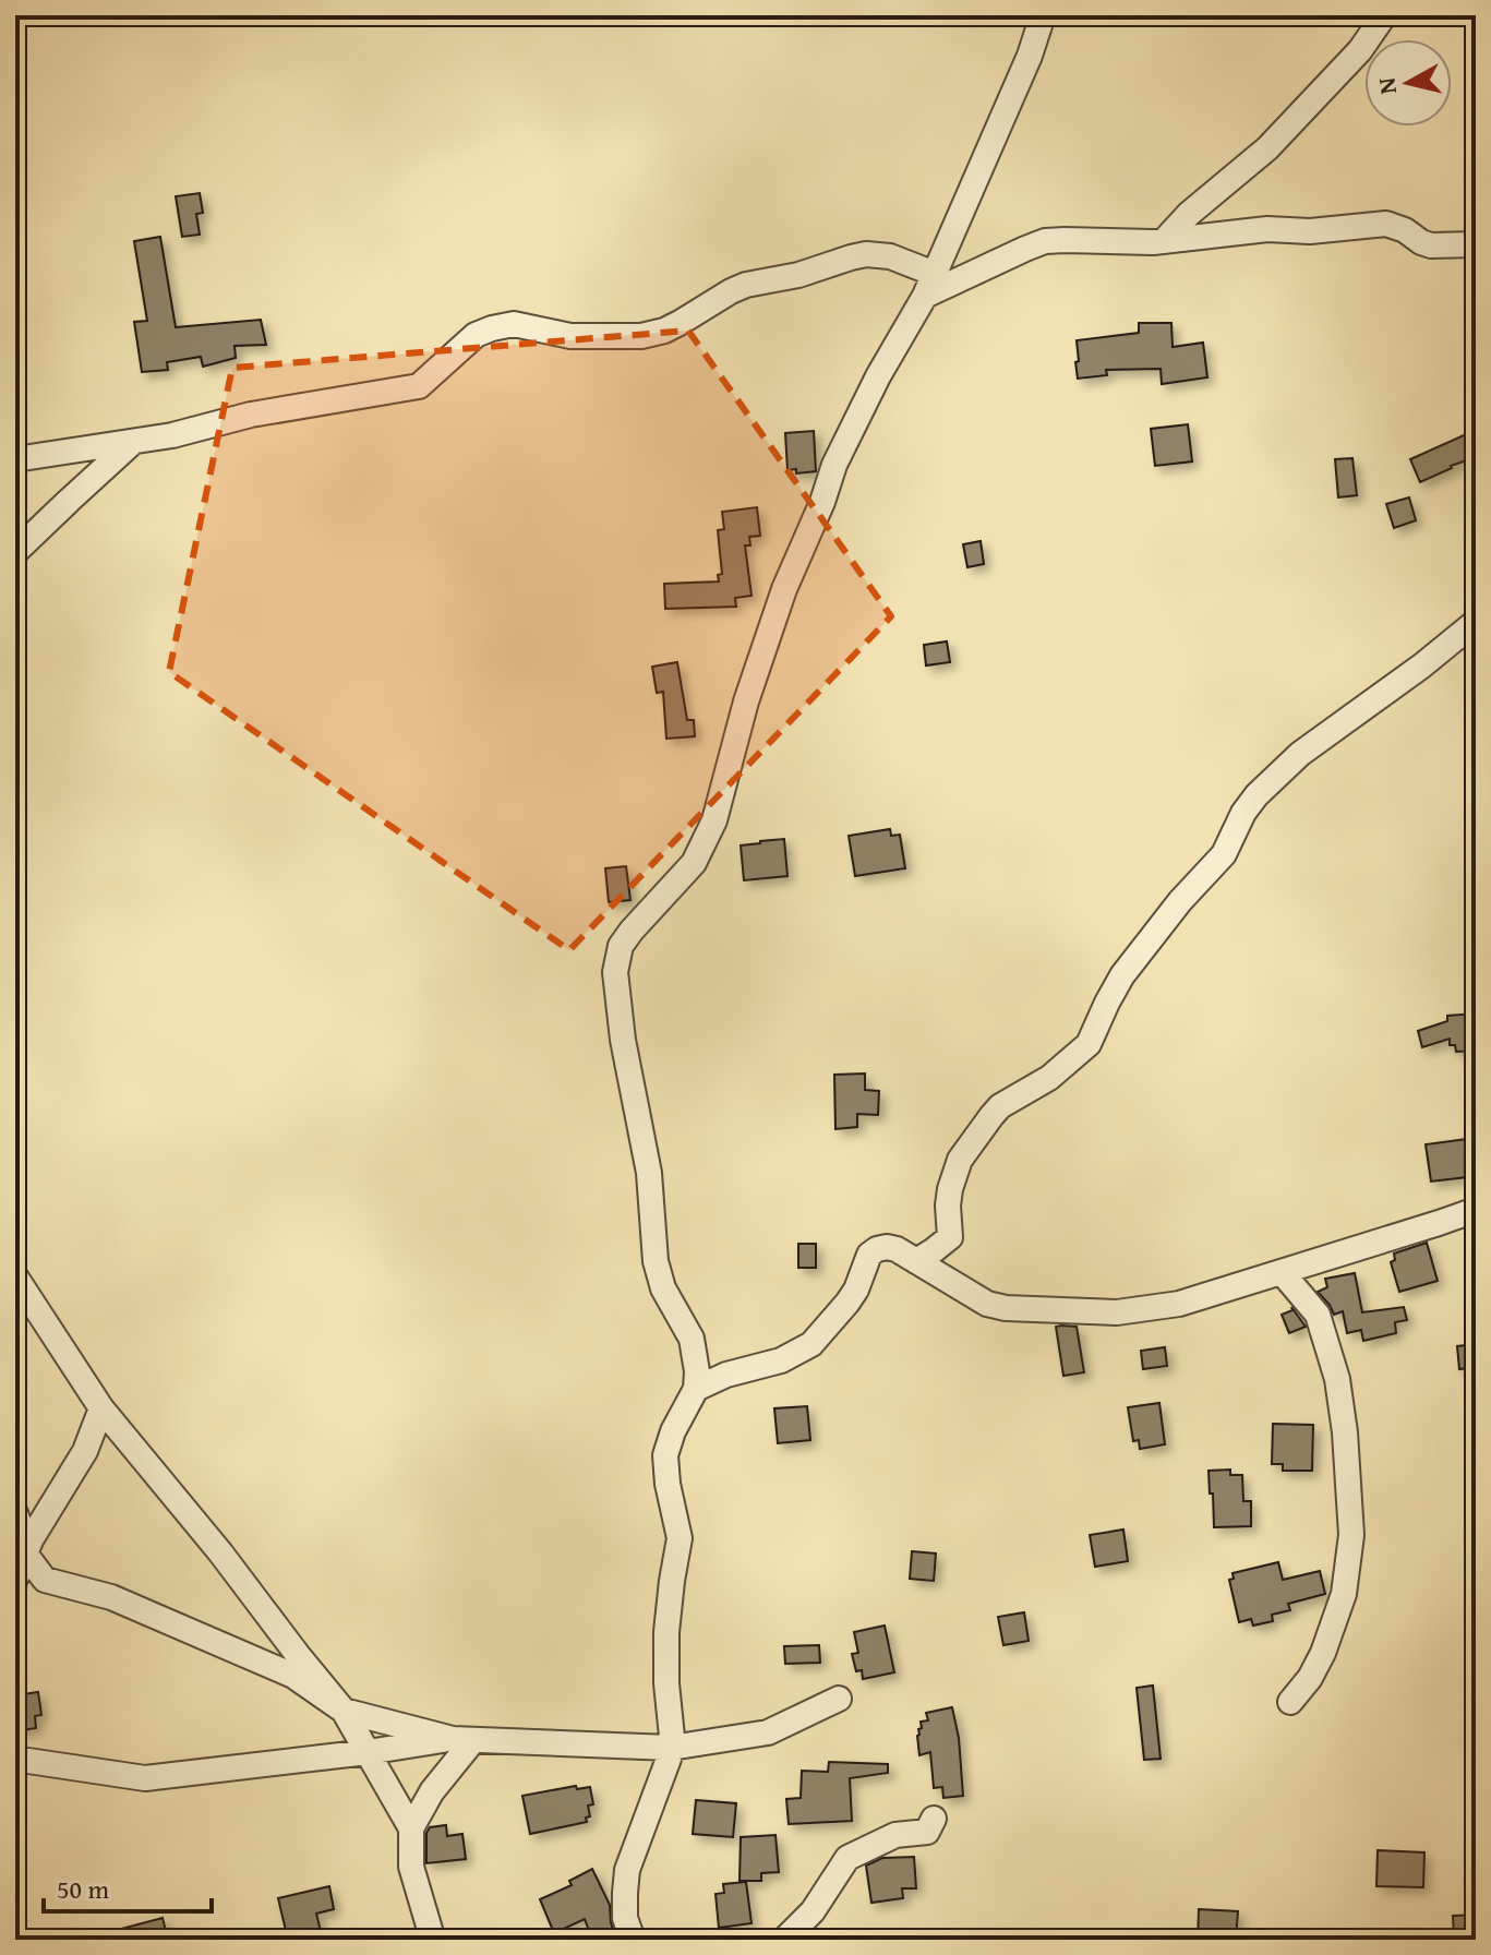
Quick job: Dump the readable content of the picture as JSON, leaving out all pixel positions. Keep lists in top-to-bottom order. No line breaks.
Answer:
{"scale_bar":"50 m","north":"left"}
